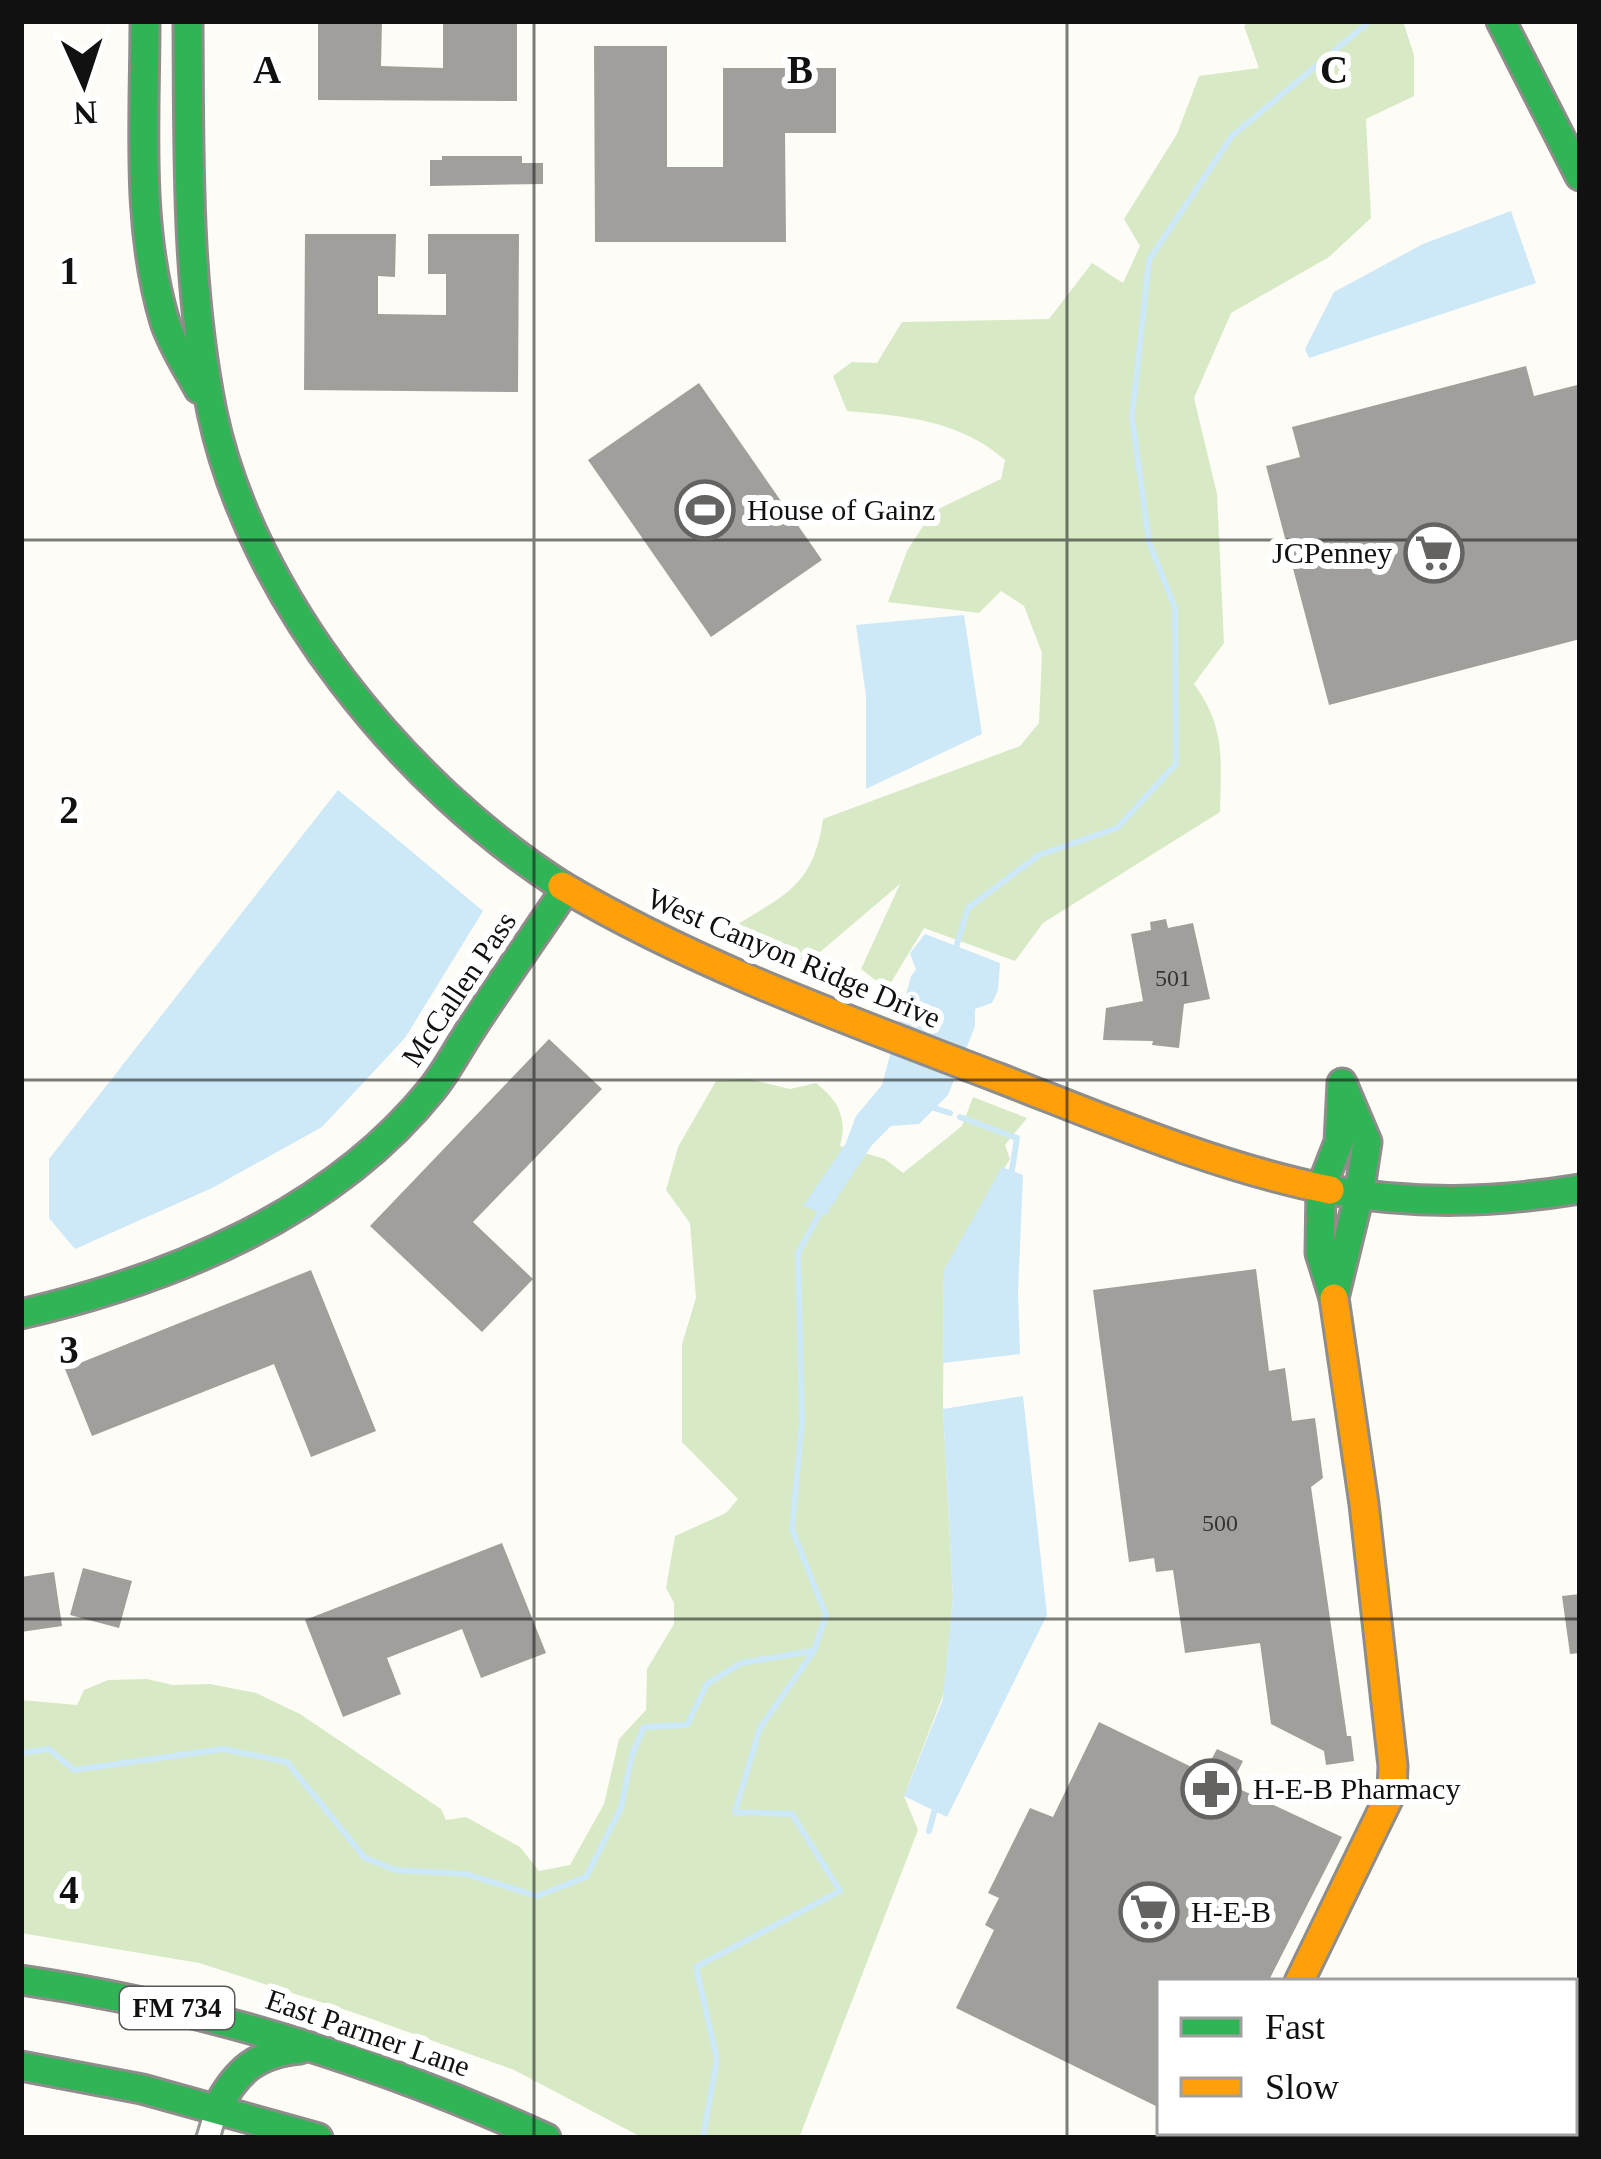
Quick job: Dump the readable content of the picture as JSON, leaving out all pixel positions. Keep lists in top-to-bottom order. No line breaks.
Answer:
{"streets":{"street":["West Canyon Ridge Drive","McCallen Pass","FM 734","East Parmer Lane"]},"crossings":[["West Canyon Ridge Drive","McCallen Pass"]],"places":{"sports":["House of Gainz"],"supermarket":["JCPenney","H-E-B"],"pharmacy":["H-E-B Pharmacy"]},"house_numbers":["501","500"],"legend":["Fast","Slow"],"north":"bottom","grid":{"columns":["A","B","C"],"rows":["1","2","3","4"]}}
